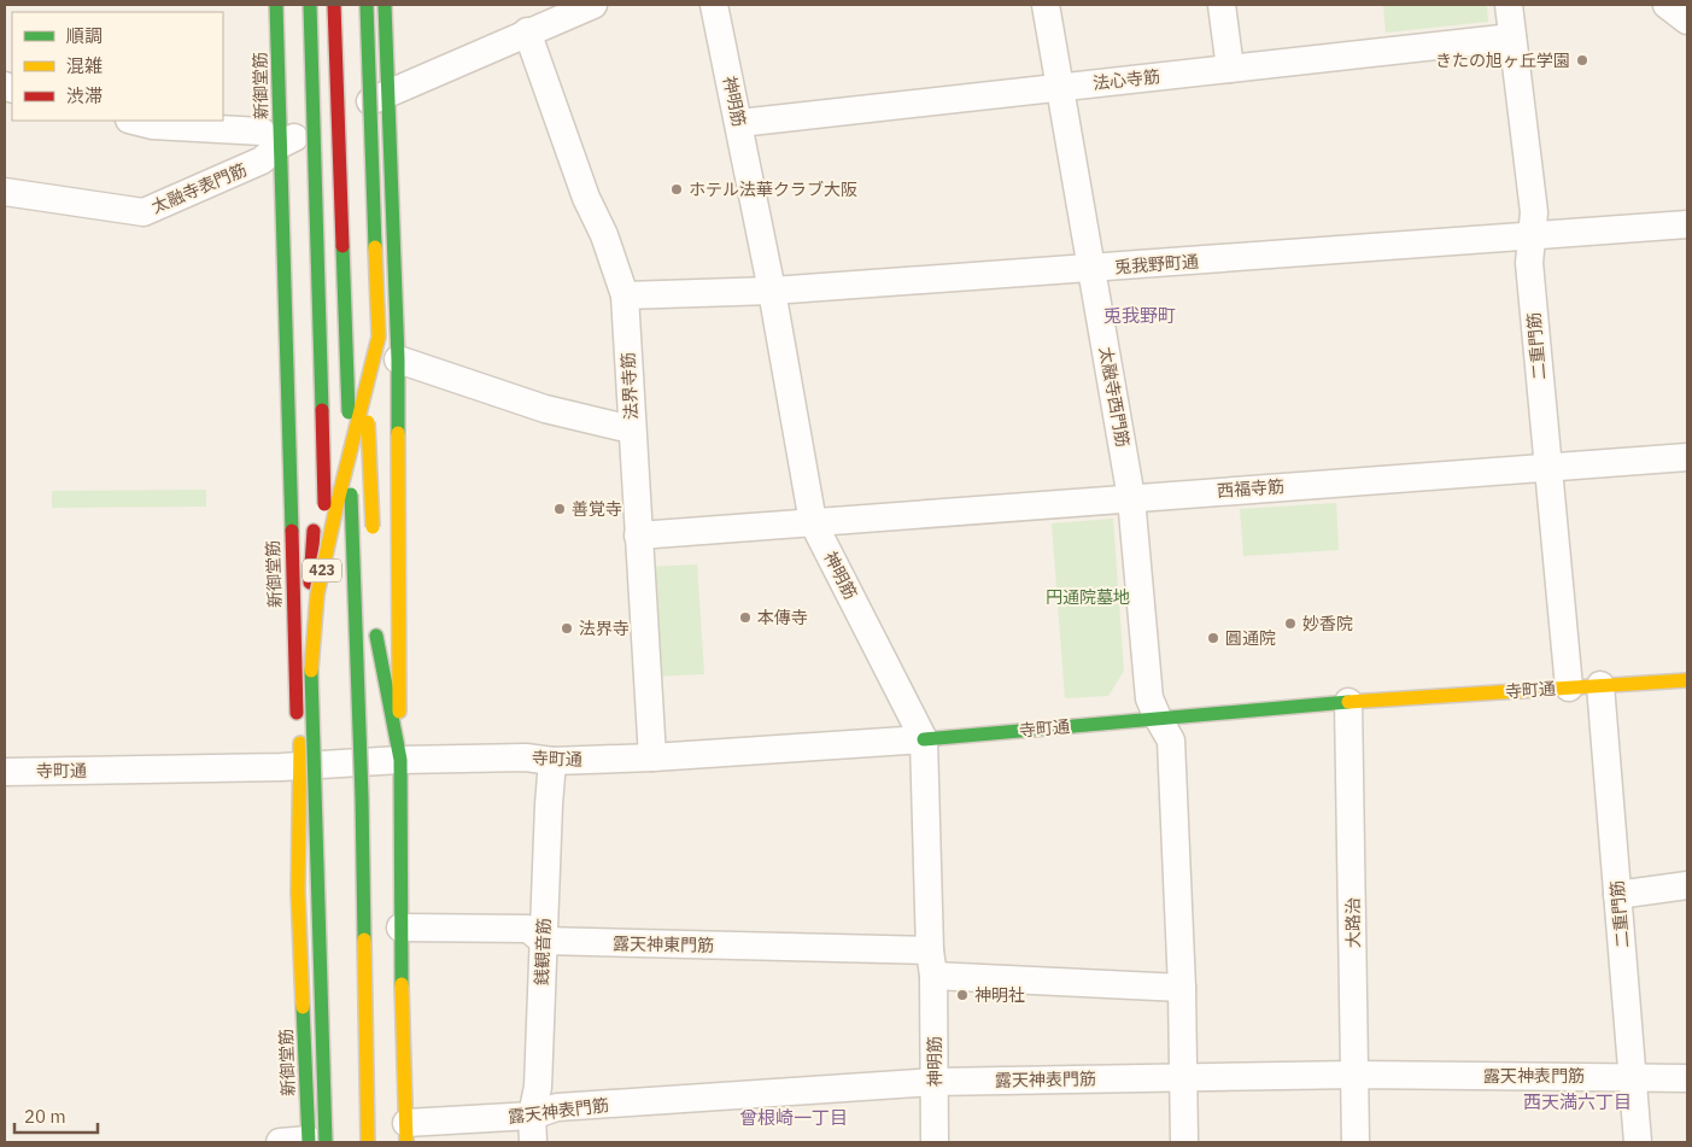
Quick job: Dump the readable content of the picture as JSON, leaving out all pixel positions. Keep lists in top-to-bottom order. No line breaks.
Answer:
{"streets":{"main road":["新御堂筋","423","寺町通"],"street":["法心寺筋","神明筋","太融寺表門筋","兎我野町通","二重門筋","法界寺筋","太融寺西門筋","西福寺筋","大路治","露天神東門筋","銭観音筋","露天神表門筋"]},"crossings":[["法心寺筋","神明筋"],["法心寺筋","二重門筋"],["法心寺筋","太融寺西門筋"],["新御堂筋","太融寺表門筋"],["新御堂筋","423"],["新御堂筋","寺町通"],["神明筋","兎我野町通"],["神明筋","西福寺筋"],["神明筋","寺町通"],["神明筋","露天神東門筋"],["神明筋","露天神表門筋"],["兎我野町通","二重門筋"],["兎我野町通","法界寺筋"],["兎我野町通","太融寺西門筋"],["二重門筋","西福寺筋"],["二重門筋","寺町通"],["二重門筋","露天神表門筋"],["法界寺筋","西福寺筋"],["法界寺筋","寺町通"],["太融寺西門筋","西福寺筋"],["太融寺西門筋","寺町通"],["太融寺西門筋","露天神東門筋"],["太融寺西門筋","露天神表門筋"],["寺町通","大路治"],["寺町通","銭観音筋"],["大路治","露天神表門筋"],["露天神東門筋","銭観音筋"],["銭観音筋","露天神表門筋"]],"districts":["兎我野町","西天満六丁目","曾根崎一丁目"],"parks":["円通院墓地"],"places":["きたの旭ヶ丘学園","ホテル法華クラブ大阪","善覚寺","本傳寺","妙香院","法界寺","圓通院","神明社"],"legend":["順調","混雑","渋滞"],"scale_bar":"20 m"}
